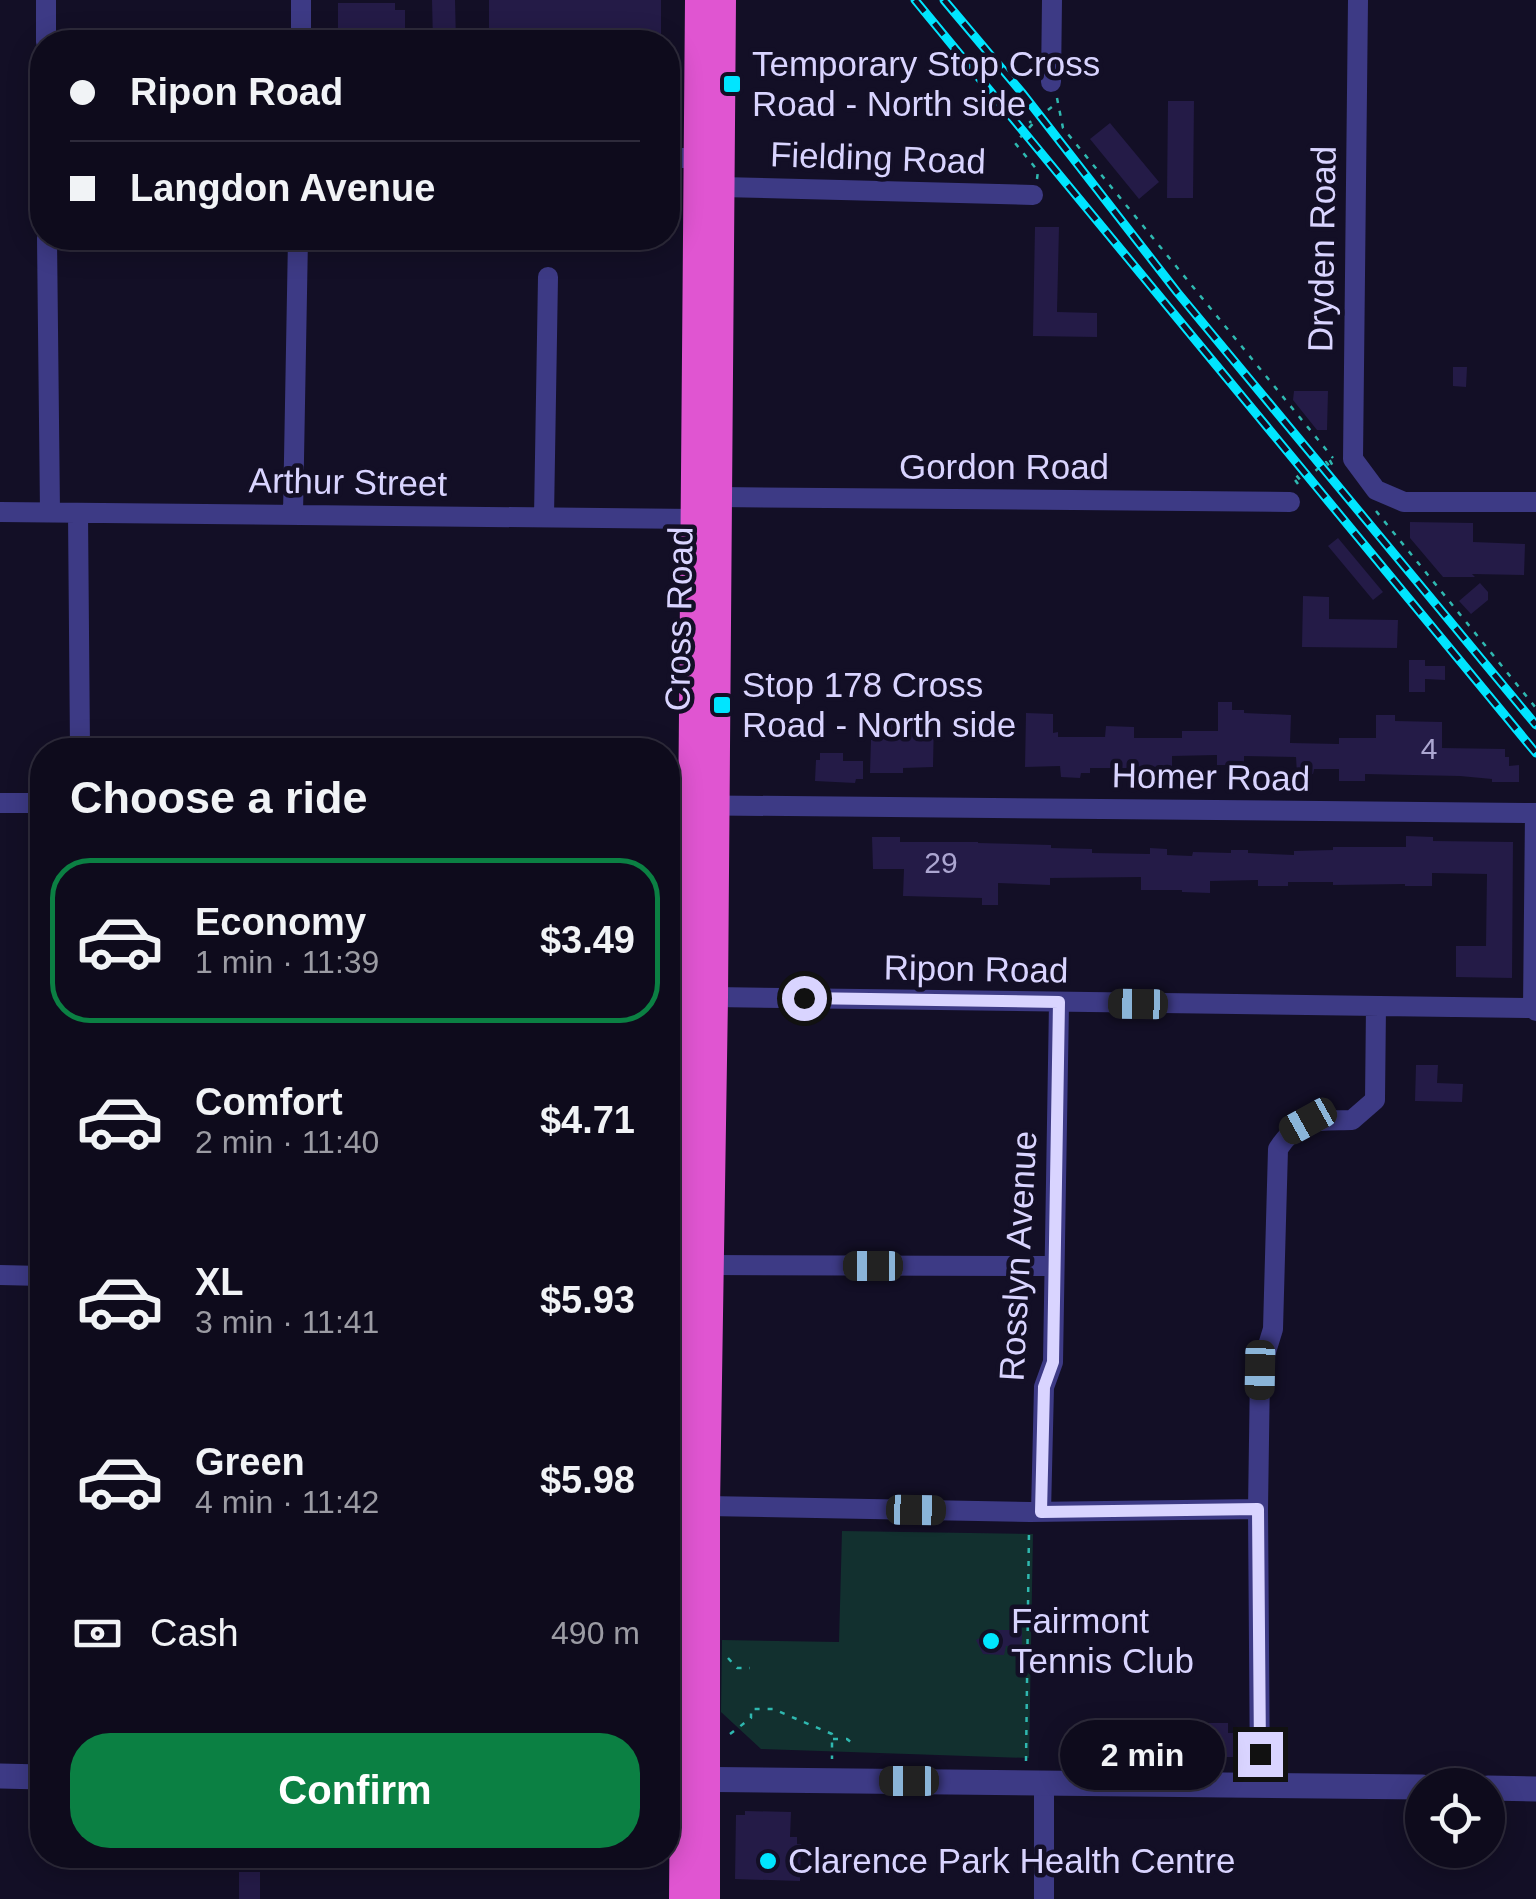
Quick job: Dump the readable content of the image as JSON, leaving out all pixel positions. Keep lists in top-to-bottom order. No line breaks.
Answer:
{"streets":{"highway":["Cross Road"],"street":["Fielding Road","Dryden Road","Gordon Road","Arthur Street","Homer Road","Ripon Road","Rosslyn Avenue"]},"crossings":[["Fielding Road","Cross Road"],["Gordon Road","Cross Road"],["Arthur Street","Cross Road"],["Cross Road","Homer Road"],["Cross Road","Ripon Road"],["Homer Road","Ripon Road"],["Ripon Road","Rosslyn Avenue"]],"places":{"transit":["Temporary Stop Cross Road - North side","Stop 178 Cross Road - North side"],"other":["Fairmont Tennis Club","Clarence Park Health Centre"]},"house_numbers":["4","29"],"page":{"banner":["Ripon Road","Langdon Avenue"],"heading":"Choose a ride","list":[{"name":"Economy","note":"1 min · 11:39","value":"$3.49"},{"name":"Comfort","note":"2 min · 11:40","value":"$4.71"},{"name":"XL","note":"3 min · 11:41","value":"$5.93"},{"name":"Green","note":"4 min · 11:42","value":"$5.98"}],"pay":["Cash","490 m"],"buttons":"Confirm","bubble":"2 min"}}
